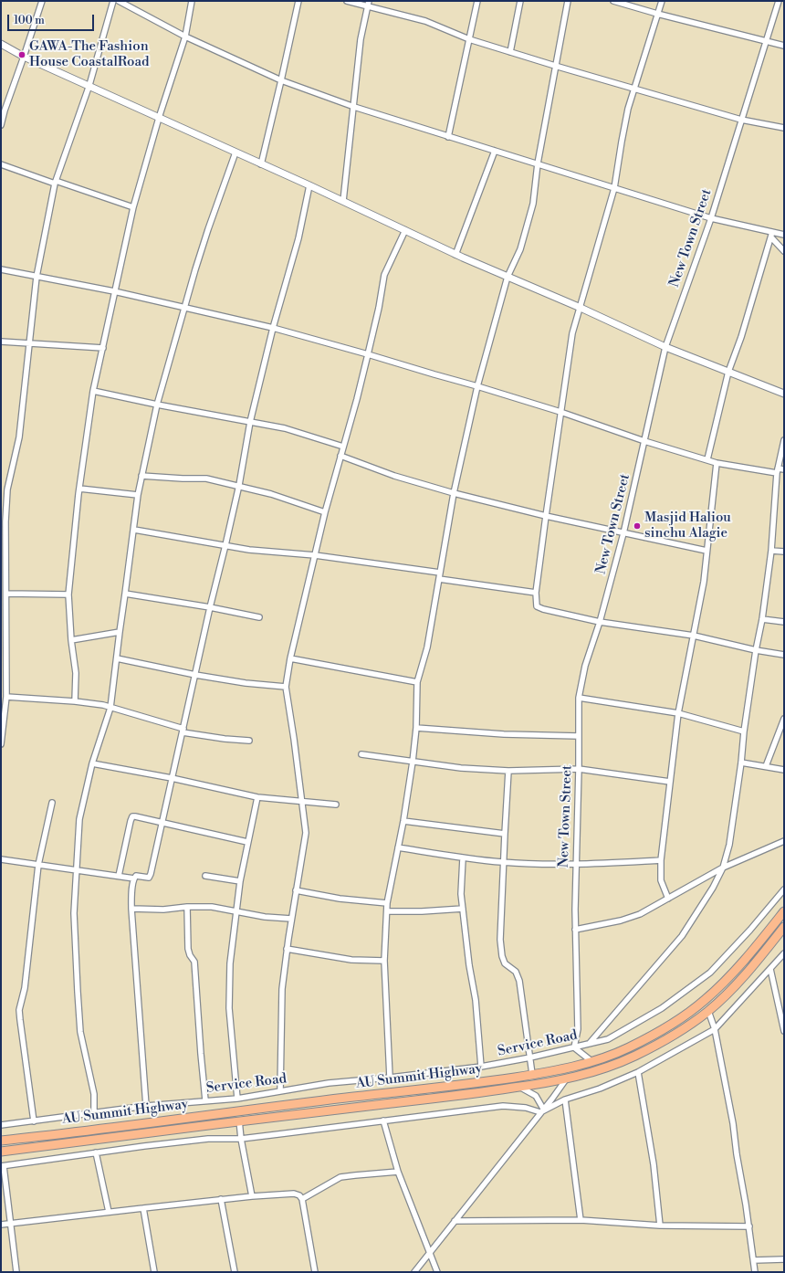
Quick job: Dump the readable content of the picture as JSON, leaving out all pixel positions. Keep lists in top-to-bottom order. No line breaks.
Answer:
{"streets":{"main road":["AU Summit Highway"],"street":["New Town Street","Service Road"]},"crossings":[["New Town Street","Service Road"]],"places":["GAWA-The Fashion House CoastalRoad","Masjid Haliou sinchu Alagie"],"scale_bar":"100 m"}
